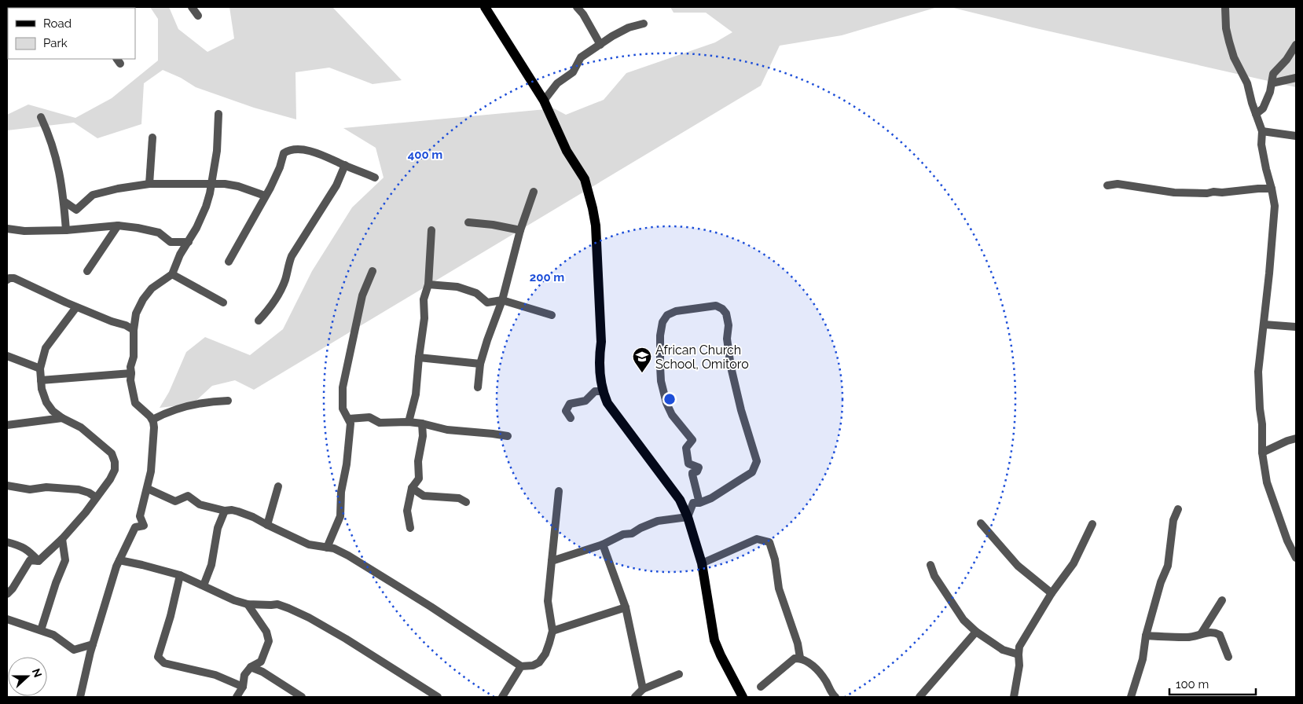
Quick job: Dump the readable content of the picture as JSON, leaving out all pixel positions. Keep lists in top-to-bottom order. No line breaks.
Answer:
{"places":{"school or university":["African Church School, Omitoro"]},"legend":["Road","Park"],"scale_bar":"100 m","north":"right","rings":["400 m","200 m"]}
